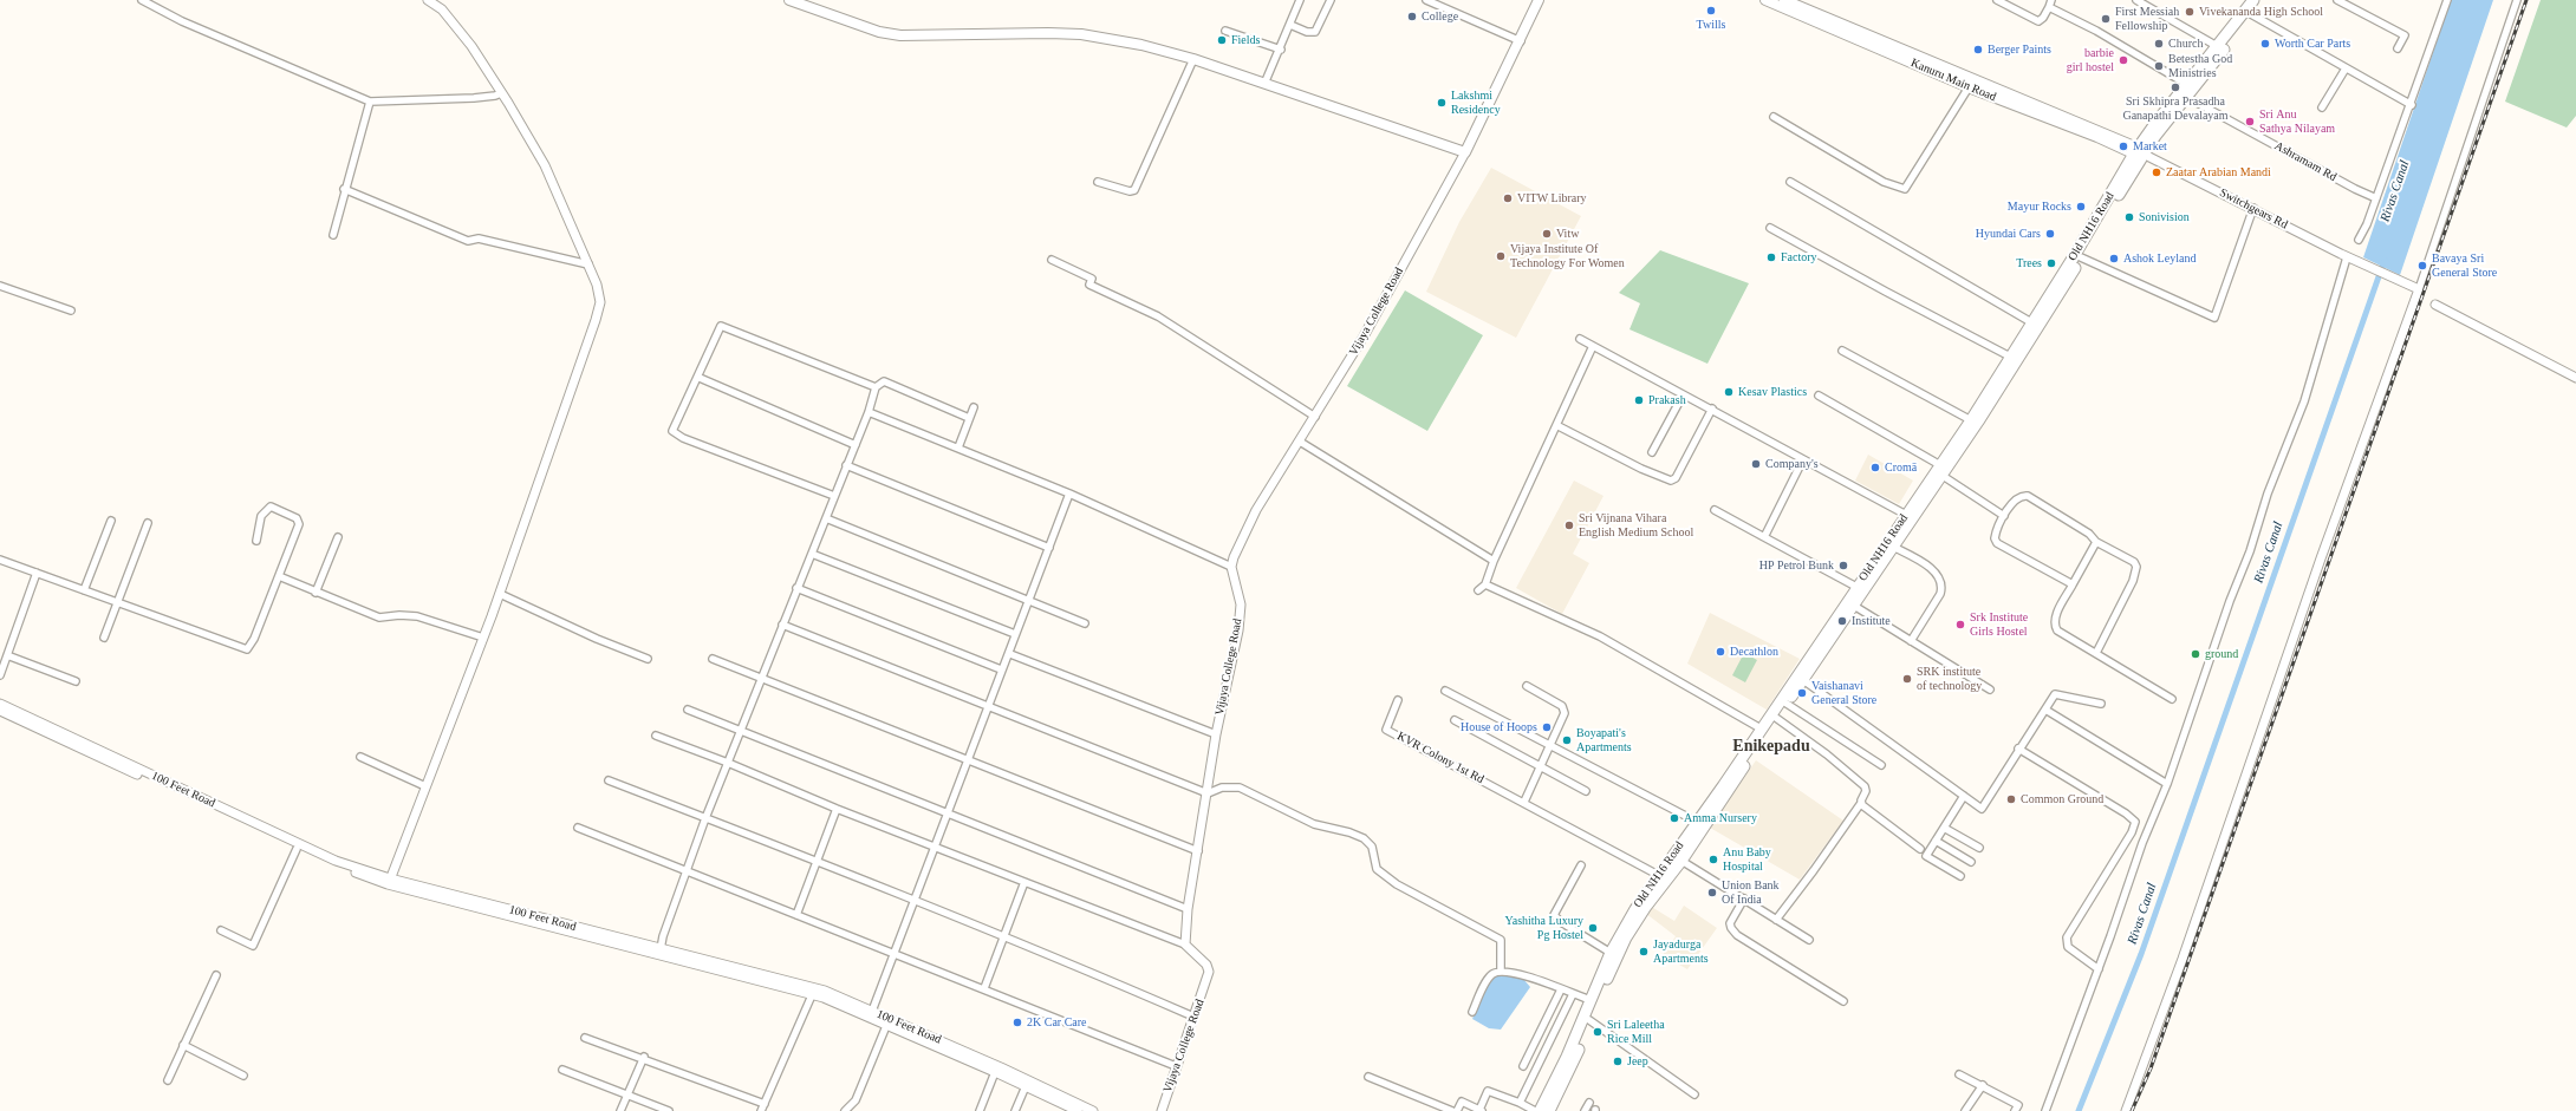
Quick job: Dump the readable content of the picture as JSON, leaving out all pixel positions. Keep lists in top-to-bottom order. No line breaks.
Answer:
{"streets":{"main road":["Kanuru Main Road","Old NH16 Road"],"street":["Ashramam Rd","Switchgears Rd","Vijaya College Road","KVR Colony 1st Rd","100 Feet Road"]},"crossings":[["Kanuru Main Road","Switchgears Rd"],["Kanuru Main Road","Old NH16 Road"],["Ashramam Rd","Old NH16 Road"],["Switchgears Rd","Old NH16 Road"]],"districts":["Enikepadu"],"water":["Rivas Canal"],"places":["Twills","Vivekananda High School","College","First Messiah Fellowship","Fields","Church","Worth Car Parts","Berger Paints","barbie girl hostel","Betestha God Ministries","Sri Skhipra Prasadha Ganapathi Devalayam","Lakshmi Residency","Sri Anu Sathya Nilayam","Market","Zaatar Arabian Mandi","VITW Library","Mayur Rocks","Sonivision","Vitw","Hyundai Cars","Vijaya Institute Of Technology For Women","Factory","Ashok Leyland","Trees","Bavaya Sri General Store","Kesav Plastics","Prakash","Company's","Cromā","Sri Vijnana Vihara English Medium School","HP Petrol Bunk","Institute","Srk Institute Girls Hostel","Decathlon","ground","SRK institute of technology","Vaishanavi General Store","House of Hoops","Boyapati's Apartments","Common Ground","Amma Nursery","Anu Baby Hospital","Union Bank Of India","Yashitha Luxury Pg Hostel","Jayadurga Apartments","2K Car Care","Sri Laleetha Rice Mill","Jeep"]}
